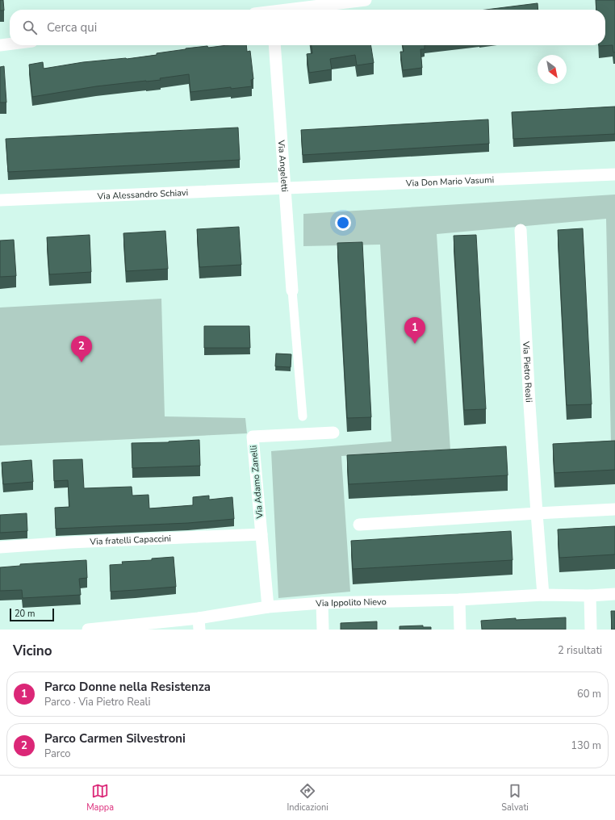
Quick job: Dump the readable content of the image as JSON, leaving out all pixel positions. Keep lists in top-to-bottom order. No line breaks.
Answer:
{"streets":{"street":["Via Angeletti","Via Don Mario Vasumi","Via Alessandro Schiavi","Via Pietro Reali","Via Adamo Zanelli","Via fratelli Capaccini","Via Ippolito Nievo"]},"crossings":[["Via Angeletti","Via Don Mario Vasumi"],["Via Angeletti","Via Alessandro Schiavi"],["Via Don Mario Vasumi","Via Alessandro Schiavi"],["Via Pietro Reali","Via Ippolito Nievo"],["Via Adamo Zanelli","Via fratelli Capaccini"],["Via Adamo Zanelli","Via Ippolito Nievo"]],"scale_bar":"20 m","north":"bottom right","page":{"search":"Cerca qui","pins":["1","2"],"scale":"20 m","heading":["Vicino","2 risultati"],"list":[{"mark":"1","name":"Parco Donne nella Resistenza","note":"Parco · Via Pietro Reali","value":"60 m"},{"mark":"2","name":"Parco Carmen Silvestroni","note":"Parco","value":"130 m"}],"nav":["Mappa","Indicazioni","Salvati"]}}
